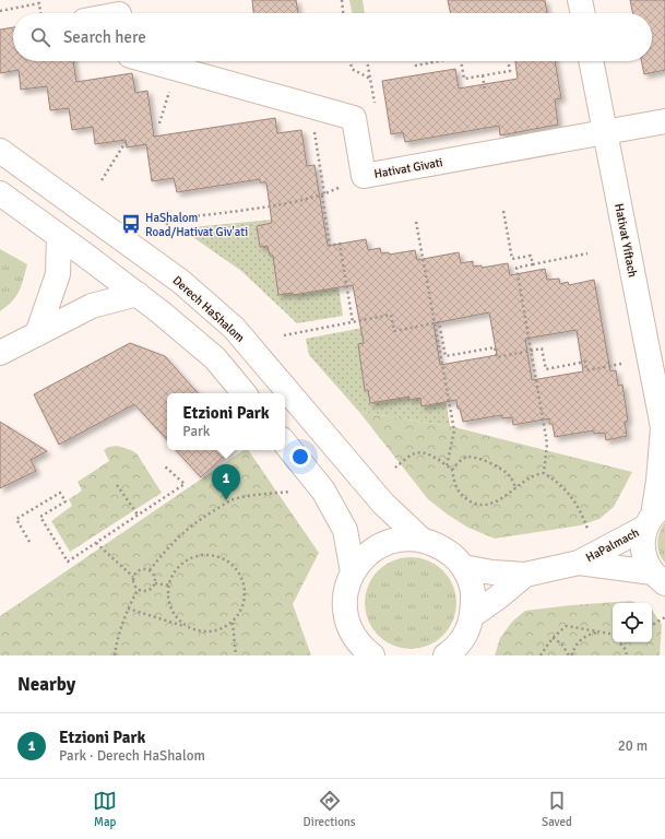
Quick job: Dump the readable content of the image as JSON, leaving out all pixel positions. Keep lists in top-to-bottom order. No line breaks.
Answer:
{"streets":{"street":["Hativat Givati","Hativat Yiftach","Derech HaShalom","HaPalmach"]},"crossings":[["Hativat Givati","Hativat Yiftach"],["Hativat Yiftach","HaPalmach"]],"places":{"bus stop":["HaShalom Road/Hativat Giv'ati"]},"page":{"search":"Search here","popup":["Etzioni Park","Park"],"pins":"1","heading":"Nearby","list":[{"mark":"1","name":"Etzioni Park","note":"Park · Derech HaShalom","value":"20 m"}],"nav":["Map","Directions","Saved"]}}
